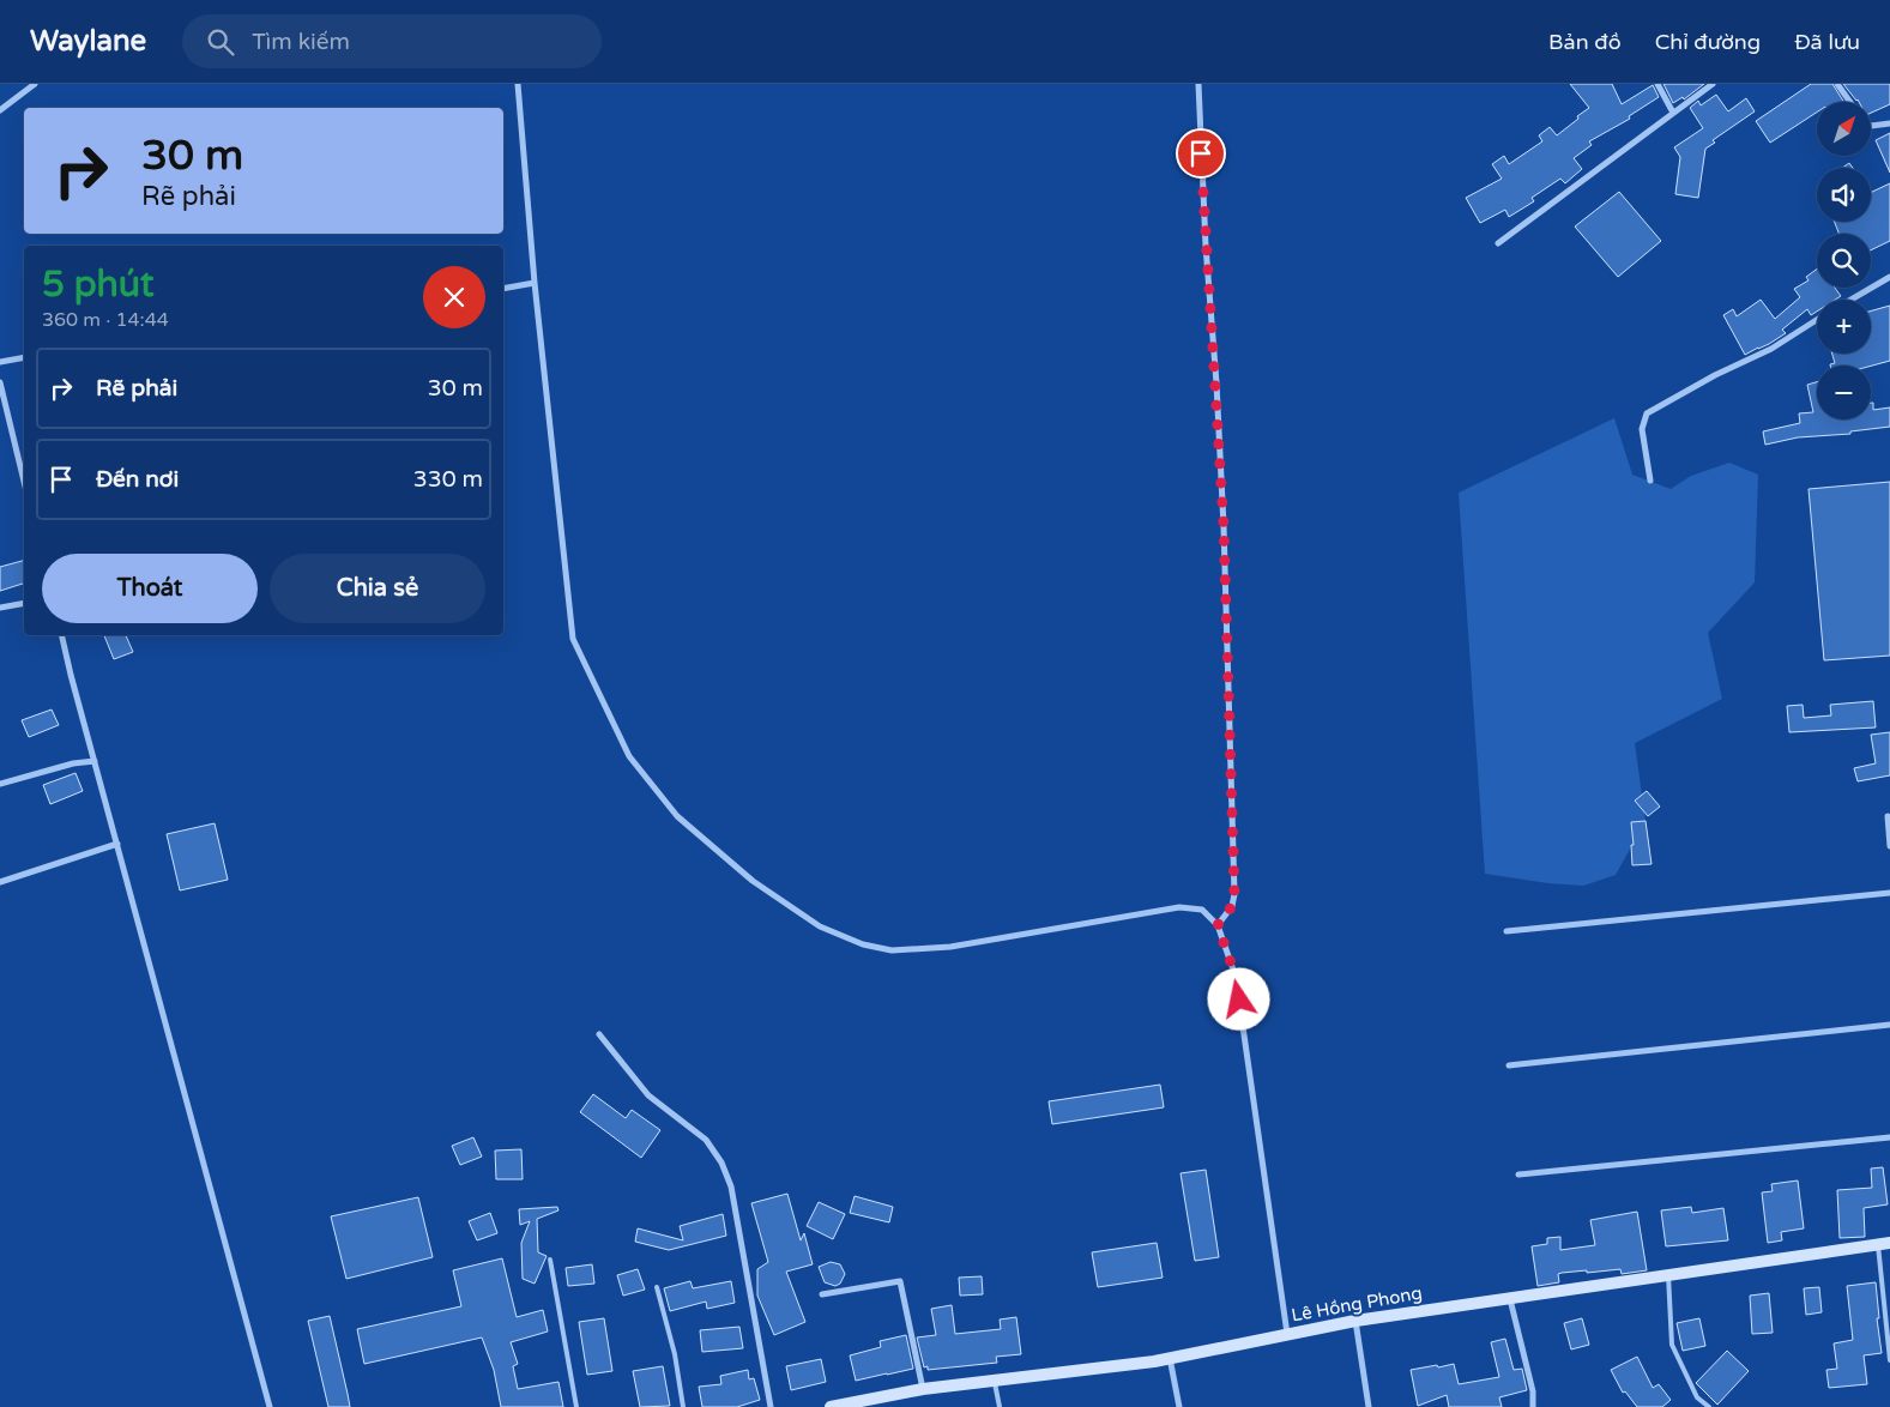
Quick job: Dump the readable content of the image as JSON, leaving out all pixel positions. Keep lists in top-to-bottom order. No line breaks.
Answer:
{"streets":{"street":["Lê Hồng Phong"]},"north":"top right","page":{"header":"Waylane","search":"Tìm kiếm","nav":["Bản đồ","Chỉ đường","Đã lưu"],"map_buttons":["+","−"],"turn":["30 m","Rẽ phải"],"heading":["5 phút","360 m · 14:44"],"list":[{"name":"Rẽ phải","value":"30 m"},{"name":"Đến nơi","value":"330 m"}],"buttons":["Thoát","Chia sẻ"]}}
